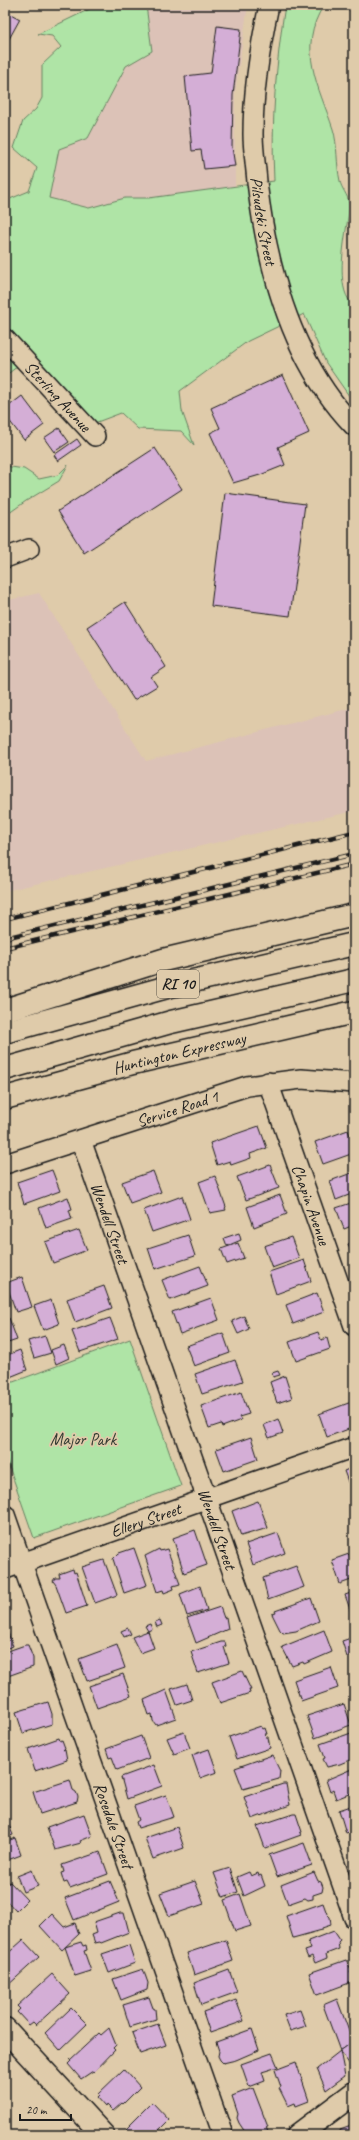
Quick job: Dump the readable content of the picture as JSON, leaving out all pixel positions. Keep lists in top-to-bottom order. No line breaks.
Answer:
{"streets":{"main road":["RI 10","Huntington Expressway"],"street":["Pilsudski Street","Sterling Avenue","Service Road 1","Chapin Avenue","Wendell Street","Ellery Street","Rosedale Street"]},"crossings":[["Service Road 1","Chapin Avenue"],["Service Road 1","Wendell Street"],["Wendell Street","Ellery Street"],["Ellery Street","Rosedale Street"]],"parks":["Major Park"],"scale_bar":"20 m"}
